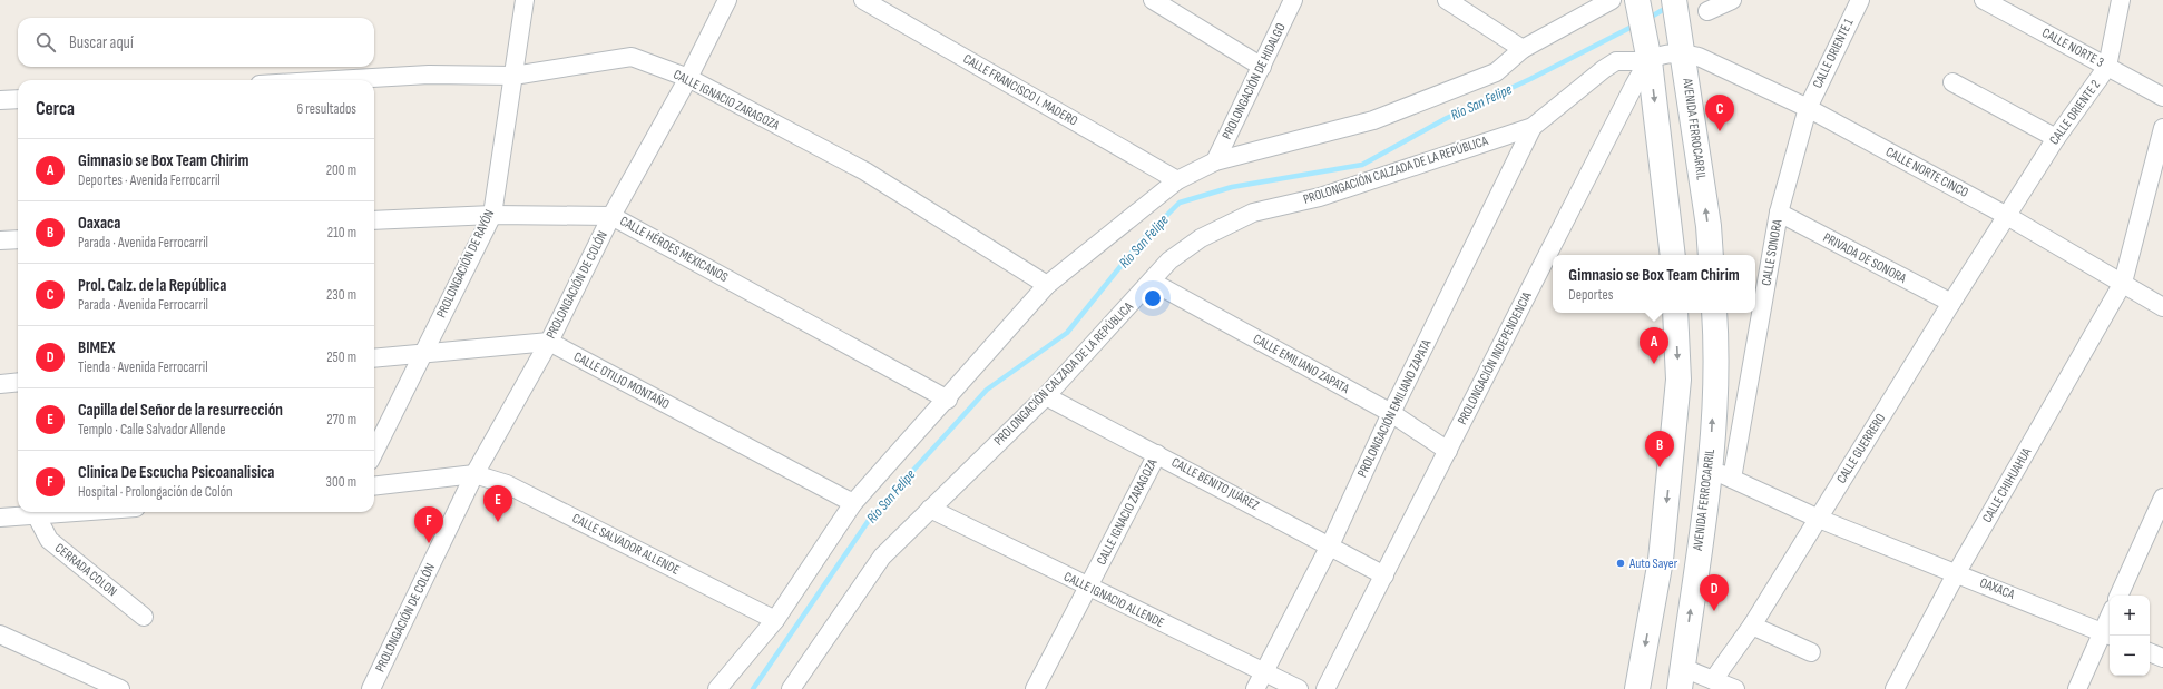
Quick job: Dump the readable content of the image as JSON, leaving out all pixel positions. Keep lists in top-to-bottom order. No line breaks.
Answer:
{"streets":{"main road":["AVENIDA FERROCARRIL"],"street":["CALLE NORTE 3","CALLE ORIENTE 1","PROLONGACIÓN DE HIDALGO","CALLE FRANCISCO I. MADERO","CALLE IGNACIO ZARAGOZA","CALLE ORIENTE 2","PROLONGACIÓN CALZADA DE LA REPÚBLICA","CALLE NORTE CINCO","CALLE HÉROES MEXICANOS","CALLE SONORA","PRIVADA DE SONORA","PROLONGACIÓN DE RAYÓN","PROLONGACIÓN DE COLÓN","PROLONGACIÓN INDEPENDENCIA","CALLE EMILIANO ZAPATA","CALLE OTILIO MONTAÑO","PROLONGACIÓN EMILIANO ZAPATA","CALLE GUERRERO","CALLE BENITO JUÁREZ","CALLE CHIHUAHUA","CALLE SALVADOR ALLENDE","CERRADA COLON","OAXACA","CALLE IGNACIO ALLENDE"]},"crossings":[["CALLE NORTE 3","CALLE ORIENTE 2"],["CALLE ORIENTE 1","CALLE NORTE CINCO"],["CALLE ORIENTE 1","CALLE SONORA"],["CALLE IGNACIO ZARAGOZA","PROLONGACIÓN DE RAYÓN"],["CALLE IGNACIO ZARAGOZA","PROLONGACIÓN DE COLÓN"],["CALLE IGNACIO ZARAGOZA","CALLE BENITO JUÁREZ"],["CALLE IGNACIO ZARAGOZA","CALLE IGNACIO ALLENDE"],["CALLE ORIENTE 2","CALLE NORTE CINCO"],["CALLE ORIENTE 2","CALLE GUERRERO"],["AVENIDA FERROCARRIL","CALLE NORTE CINCO"],["AVENIDA FERROCARRIL","OAXACA"],["PROLONGACIÓN CALZADA DE LA REPÚBLICA","PROLONGACIÓN INDEPENDENCIA"],["PROLONGACIÓN CALZADA DE LA REPÚBLICA","CALLE EMILIANO ZAPATA"],["PROLONGACIÓN CALZADA DE LA REPÚBLICA","PROLONGACIÓN EMILIANO ZAPATA"],["PROLONGACIÓN CALZADA DE LA REPÚBLICA","CALLE BENITO JUÁREZ"],["PROLONGACIÓN CALZADA DE LA REPÚBLICA","CALLE IGNACIO ALLENDE"],["CALLE NORTE CINCO","CALLE SONORA"],["CALLE NORTE CINCO","CALLE GUERRERO"],["CALLE NORTE CINCO","CALLE CHIHUAHUA"],["CALLE HÉROES MEXICANOS","PROLONGACIÓN DE RAYÓN"],["CALLE HÉROES MEXICANOS","PROLONGACIÓN DE COLÓN"],["CALLE SONORA","PRIVADA DE SONORA"],["CALLE SONORA","OAXACA"],["PRIVADA DE SONORA","CALLE GUERRERO"],["PROLONGACIÓN DE COLÓN","CALLE OTILIO MONTAÑO"],["PROLONGACIÓN DE COLÓN","CALLE SALVADOR ALLENDE"],["PROLONGACIÓN INDEPENDENCIA","CALLE EMILIANO ZAPATA"],["PROLONGACIÓN INDEPENDENCIA","CALLE BENITO JUÁREZ"],["CALLE EMILIANO ZAPATA","PROLONGACIÓN EMILIANO ZAPATA"],["PROLONGACIÓN EMILIANO ZAPATA","CALLE BENITO JUÁREZ"],["PROLONGACIÓN EMILIANO ZAPATA","CALLE IGNACIO ALLENDE"],["CALLE GUERRERO","OAXACA"],["CALLE CHIHUAHUA","OAXACA"]],"water":["Río San Felipe"],"places":["Auto Sayer"],"page":{"search":"Buscar aquí","heading":["Cerca","6 resultados"],"pins":["C","A","B","E","F","D"],"list":[{"mark":"A","name":"Gimnasio se Box Team Chirim","note":"Deportes · Avenida Ferrocarril","value":"200 m"},{"mark":"B","name":"Oaxaca","note":"Parada · Avenida Ferrocarril","value":"210 m"},{"mark":"C","name":"Prol. Calz. de la República","note":"Parada · Avenida Ferrocarril","value":"230 m"},{"mark":"D","name":"BIMEX","note":"Tienda · Avenida Ferrocarril","value":"250 m"},{"mark":"E","name":"Capilla del Señor de la resurrección","note":"Templo · Calle Salvador Allende","value":"270 m"},{"mark":"F","name":"Clinica De Escucha Psicoanalisica","note":"Hospital · Prolongación de Colón","value":"300 m"}],"popup":["Gimnasio se Box Team Chirim","Deportes"],"map_buttons":["+","−"]}}
